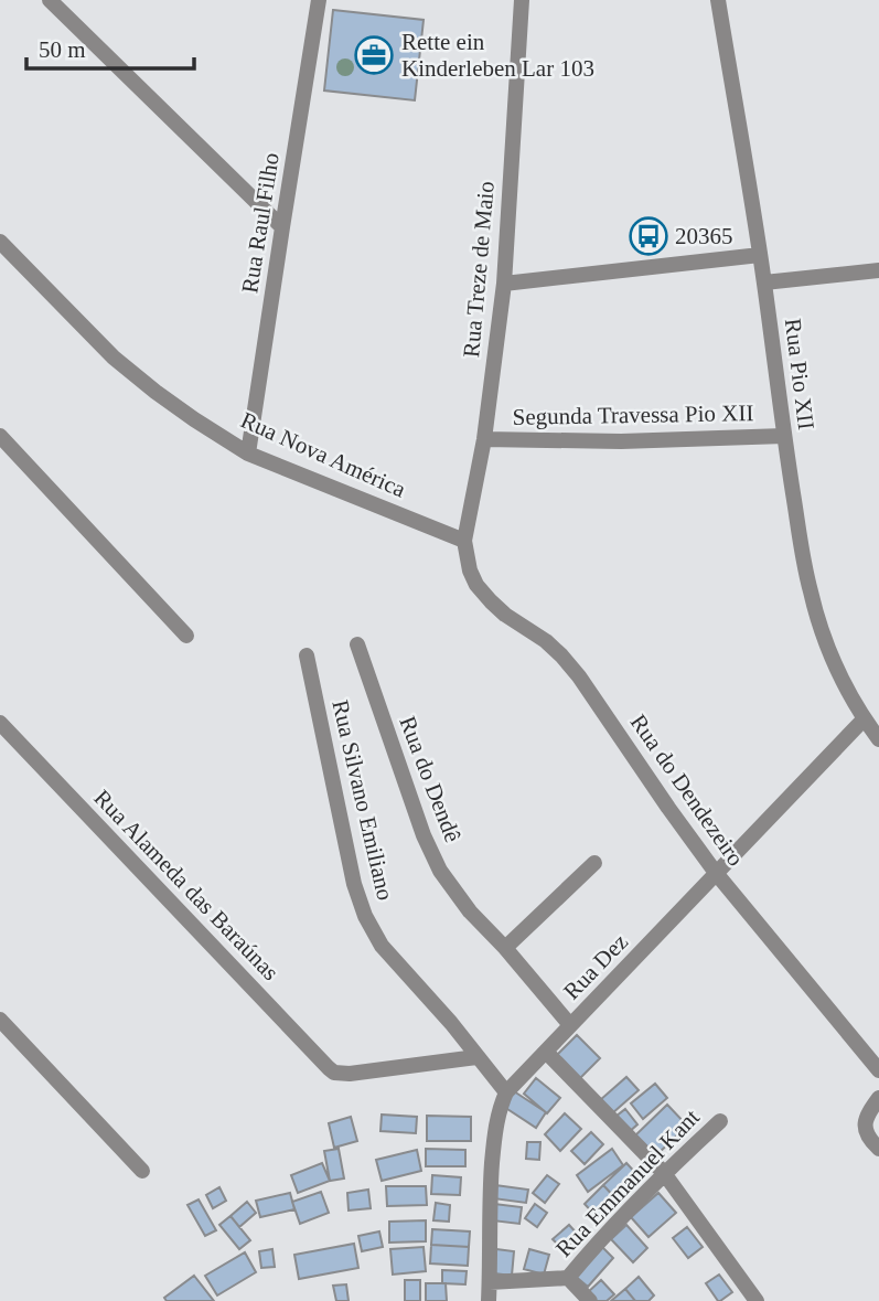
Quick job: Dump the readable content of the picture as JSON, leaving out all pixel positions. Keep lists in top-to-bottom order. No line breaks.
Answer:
{"streets":{"street":["Rua Raul Filho","Rua Treze de Maio","Rua Pio XII","Segunda Travessa Pio XII","Rua Nova América","Rua do Dendê","Rua do Dendezeiro","Rua Silvano Emiliano","Rua Alameda das Baraúnas","Rua Dez","Rua Emmanuel Kant"]},"crossings":[["Rua Raul Filho","Rua Nova América"],["Rua Treze de Maio","Segunda Travessa Pio XII"],["Rua Treze de Maio","Rua Nova América"],["Rua Treze de Maio","Rua do Dendezeiro"],["Rua Pio XII","Segunda Travessa Pio XII"],["Rua Pio XII","Rua Dez"],["Rua Nova América","Rua do Dendezeiro"],["Rua do Dendê","Rua Dez"],["Rua do Dendezeiro","Rua Dez"],["Rua Silvano Emiliano","Rua Alameda das Baraúnas"],["Rua Silvano Emiliano","Rua Dez"]],"places":{"office":["Rette ein Kinderleben Lar 103"],"bus stop":["20365"]},"scale_bar":"50 m"}
